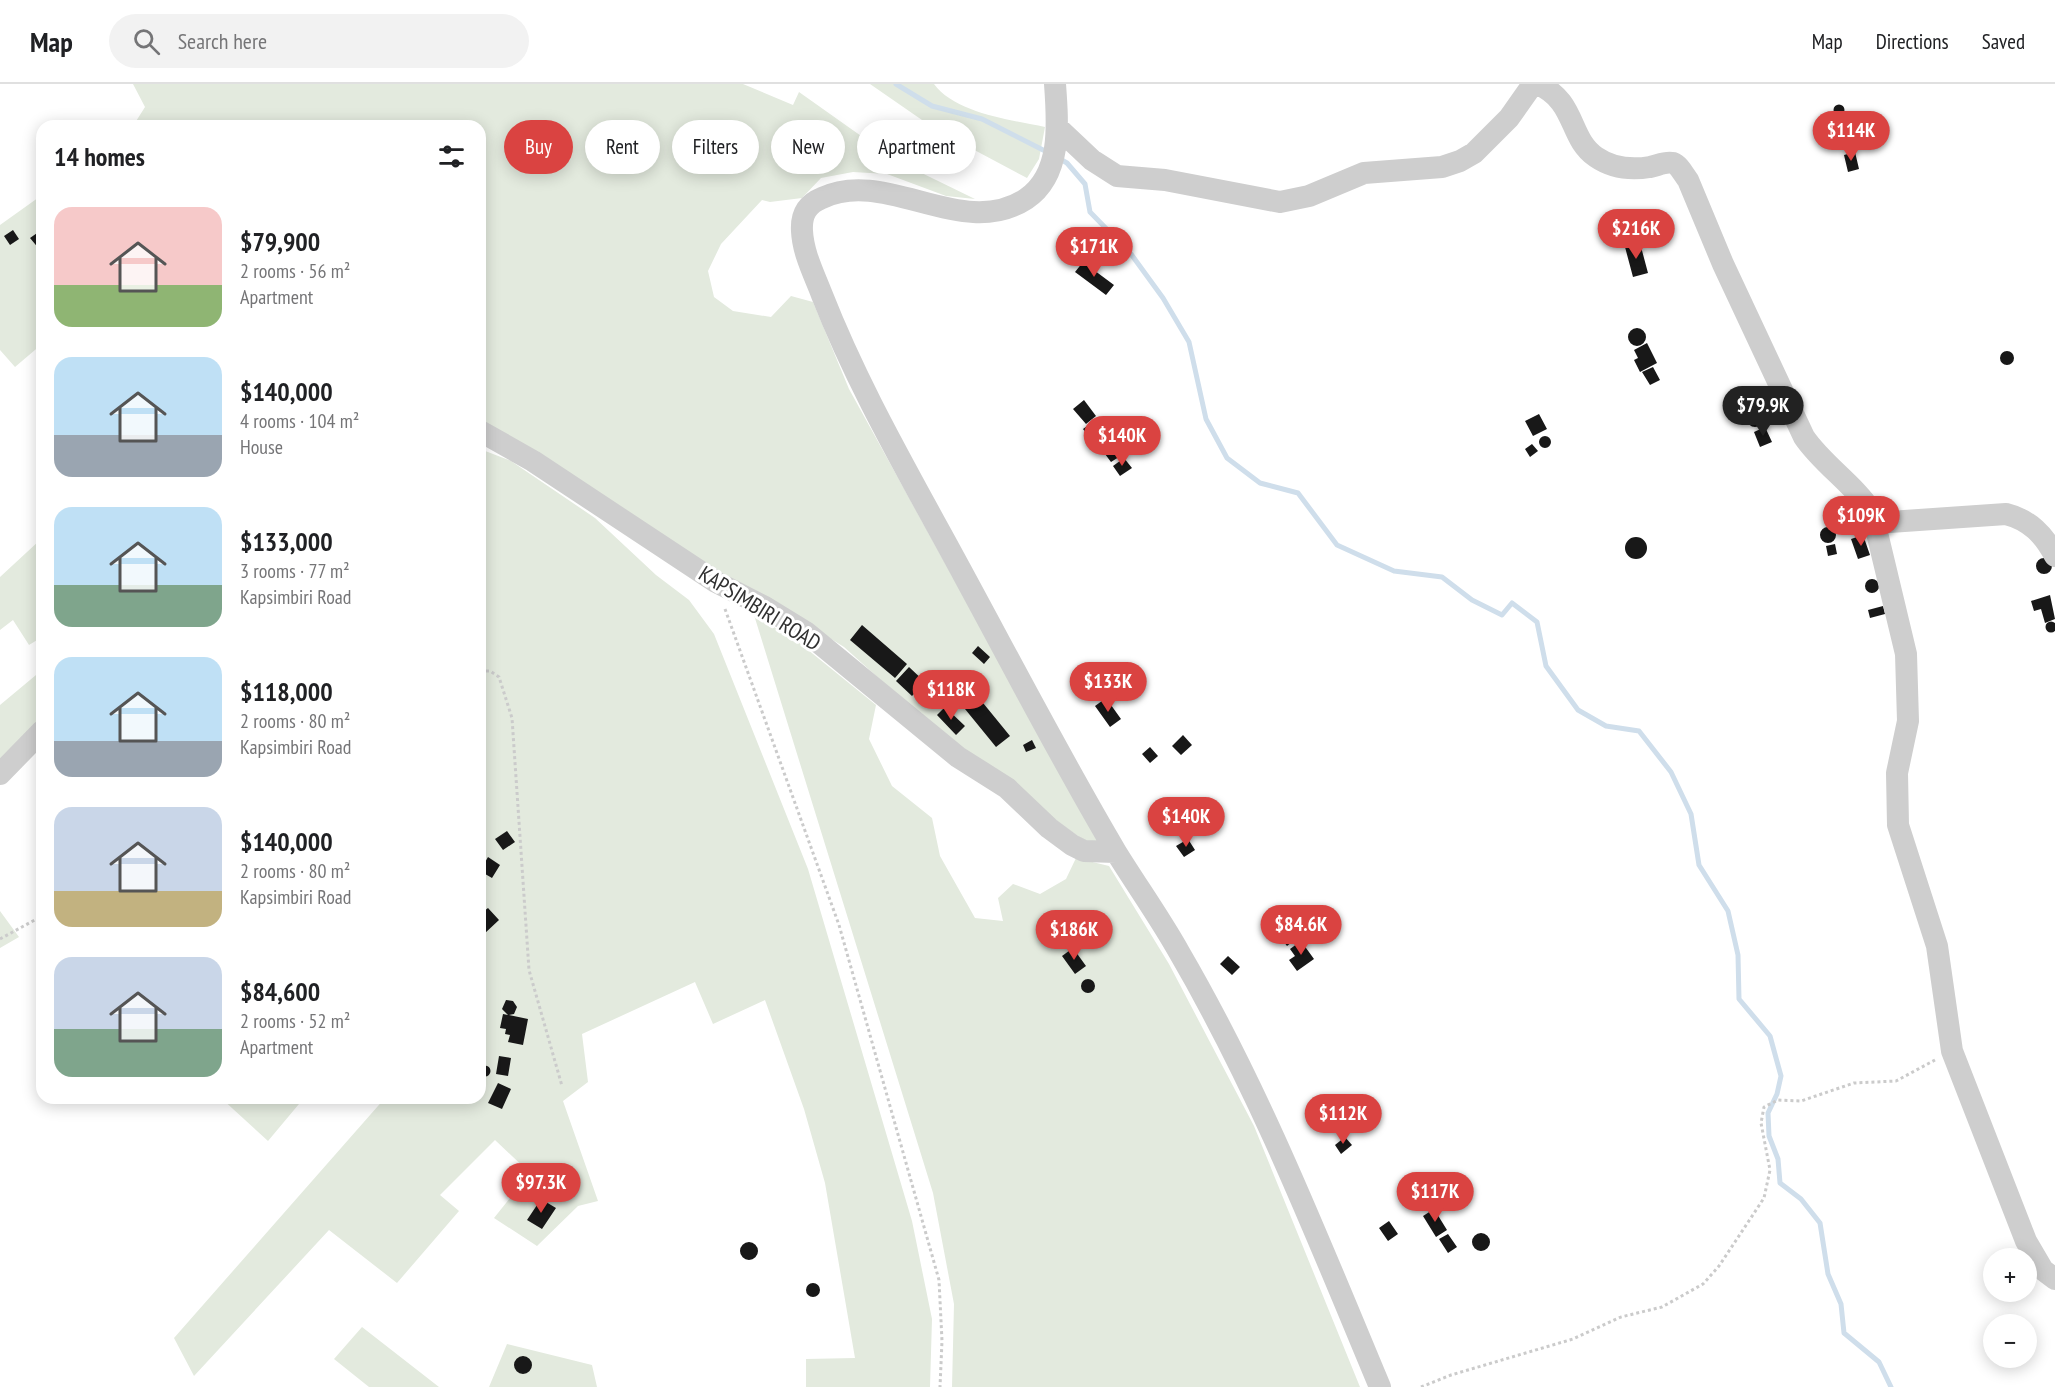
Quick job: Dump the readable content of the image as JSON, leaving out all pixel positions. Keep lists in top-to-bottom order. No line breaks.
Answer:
{"streets":{"street":["KAPSIMBIRI ROAD"]},"page":{"header":"Map","search":"Search here","nav":["Map","Directions","Saved"],"price":["$114K","$216K","$171K","$79.9K","$140K","$109K","$133K","$118K","$140K","$84.6K","$186K","$112K","$97.3K","$117K"],"chip":["Buy","Rent","Filters","New","Apartment"],"heading":"14 homes","list":[{"name":"$79,900","note":"2 rooms · 56 m² · Apartment"},{"name":"$140,000","note":"4 rooms · 104 m² · House"},{"name":"$133,000","note":"3 rooms · 77 m² · Kapsimbiri Road"},{"name":"$118,000","note":"2 rooms · 80 m² · Kapsimbiri Road"},{"name":"$140,000","note":"2 rooms · 80 m² · Kapsimbiri Road"},{"name":"$84,600","note":"2 rooms · 52 m² · Apartment"}],"map_buttons":["+","−"]}}
